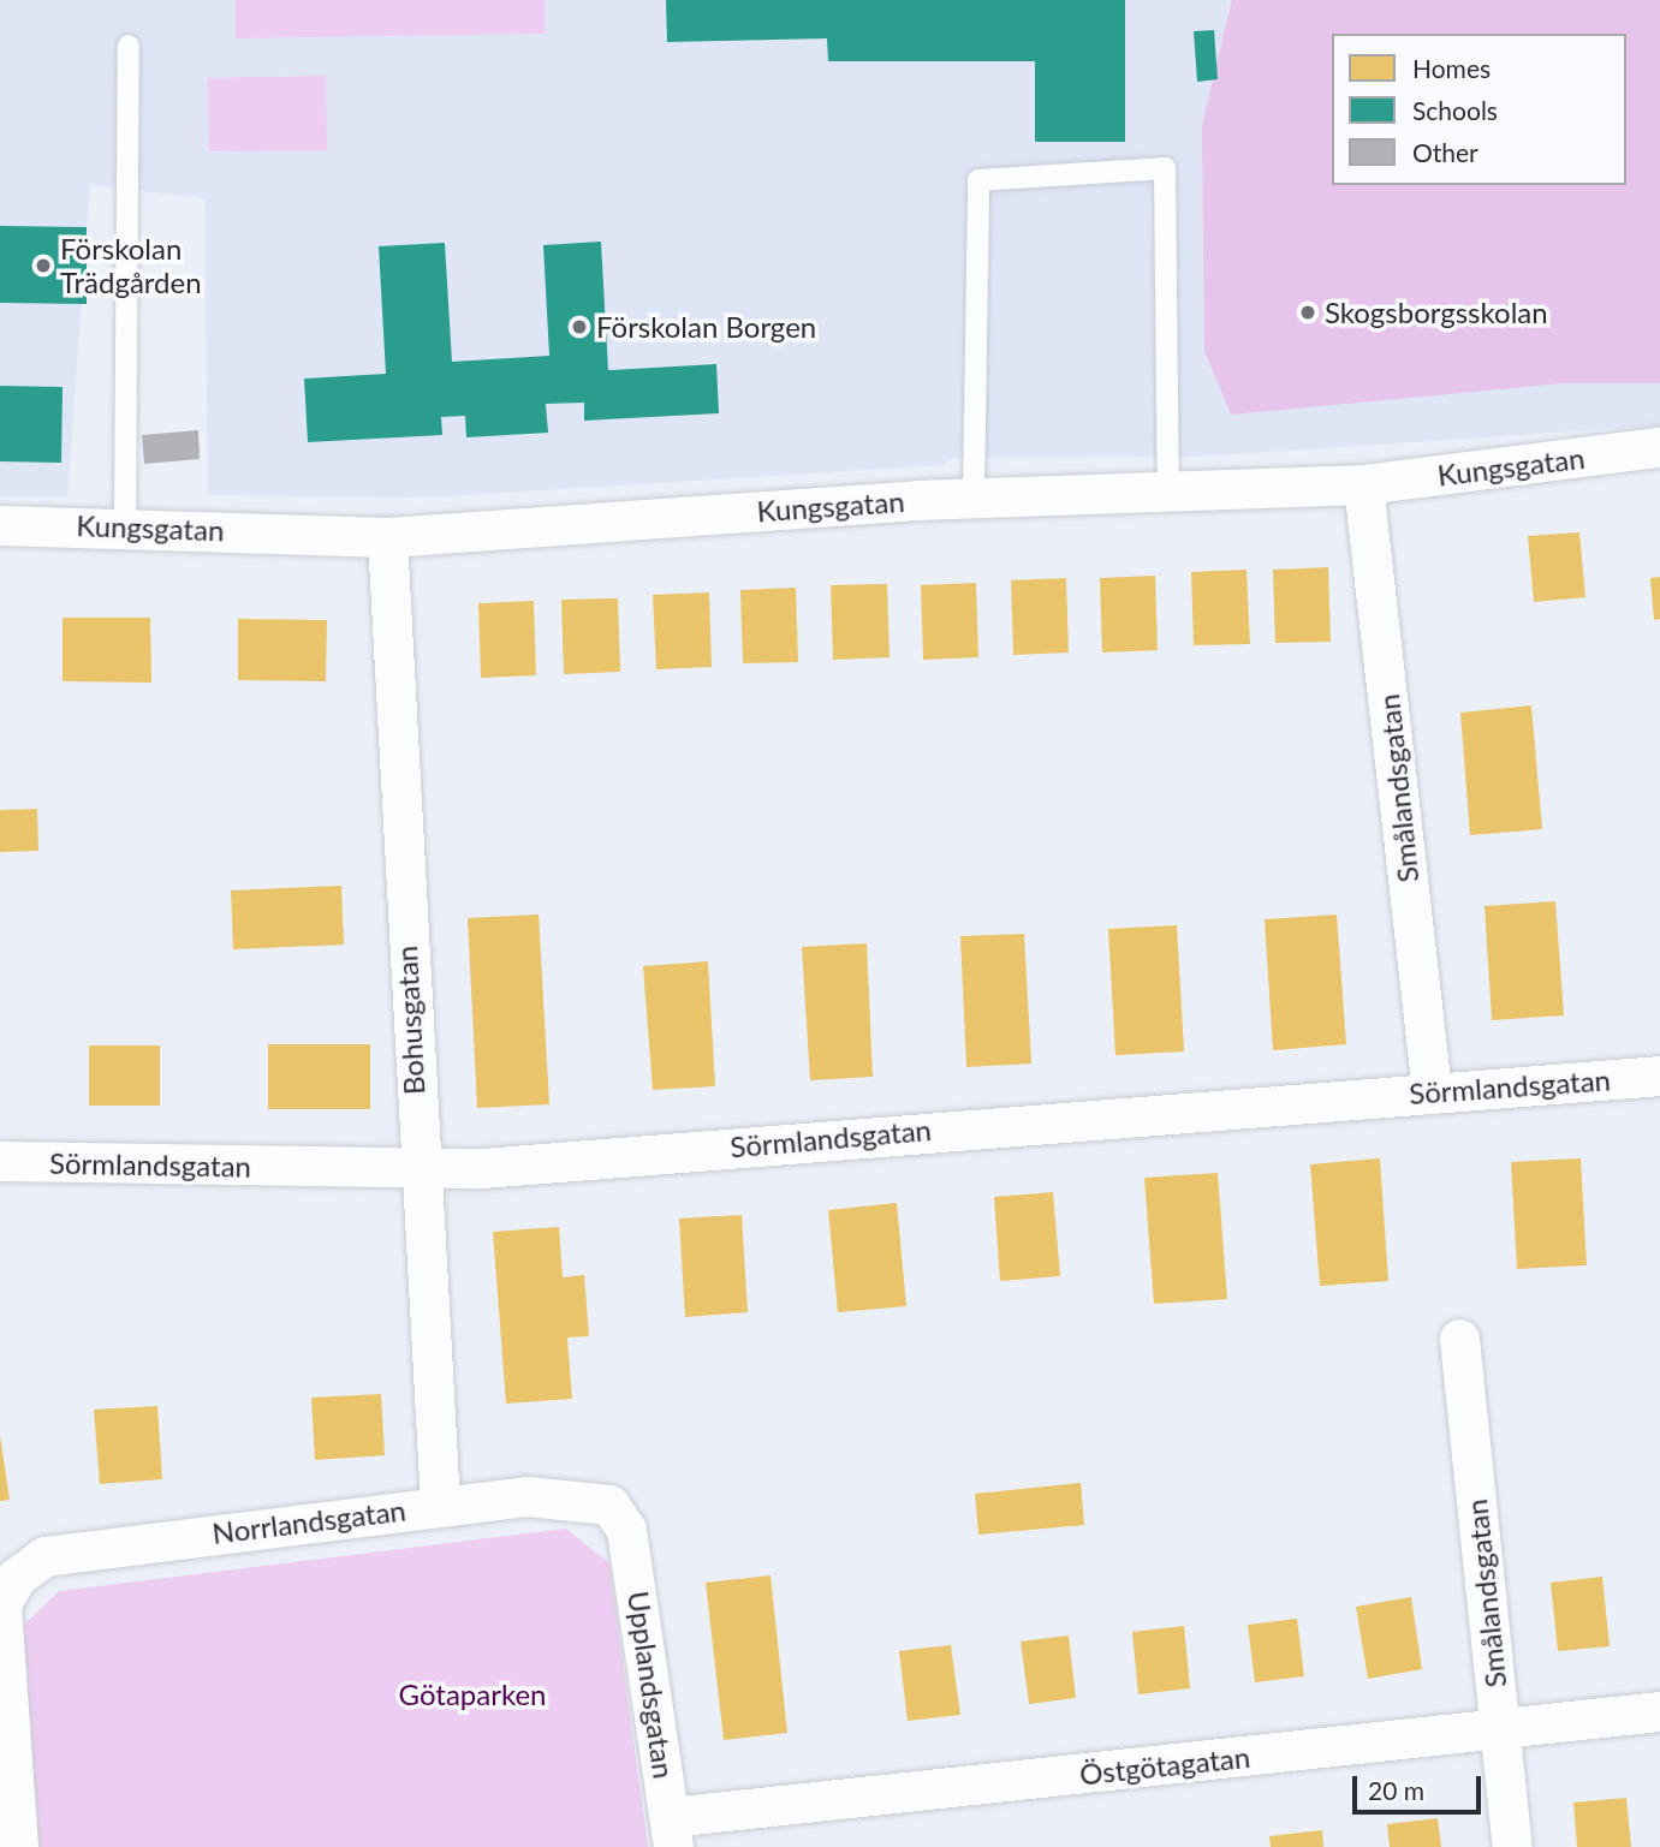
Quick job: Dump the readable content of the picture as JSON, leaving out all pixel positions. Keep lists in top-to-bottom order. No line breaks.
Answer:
{"streets":{"street":["Kungsgatan","Smålandsgatan","Bohusgatan","Sörmlandsgatan","Norrlandsgatan","Upplandsgatan","Östgötagatan"]},"crossings":[["Kungsgatan","Smålandsgatan"],["Kungsgatan","Bohusgatan"],["Smålandsgatan","Sörmlandsgatan"],["Smålandsgatan","Östgötagatan"],["Bohusgatan","Sörmlandsgatan"],["Bohusgatan","Norrlandsgatan"],["Norrlandsgatan","Upplandsgatan"],["Upplandsgatan","Östgötagatan"]],"parks":["Götaparken"],"places":["Förskolan Trädgården","Skogsborgsskolan","Förskolan Borgen"],"legend":["Homes","Schools","Other"],"scale_bar":"20 m"}
